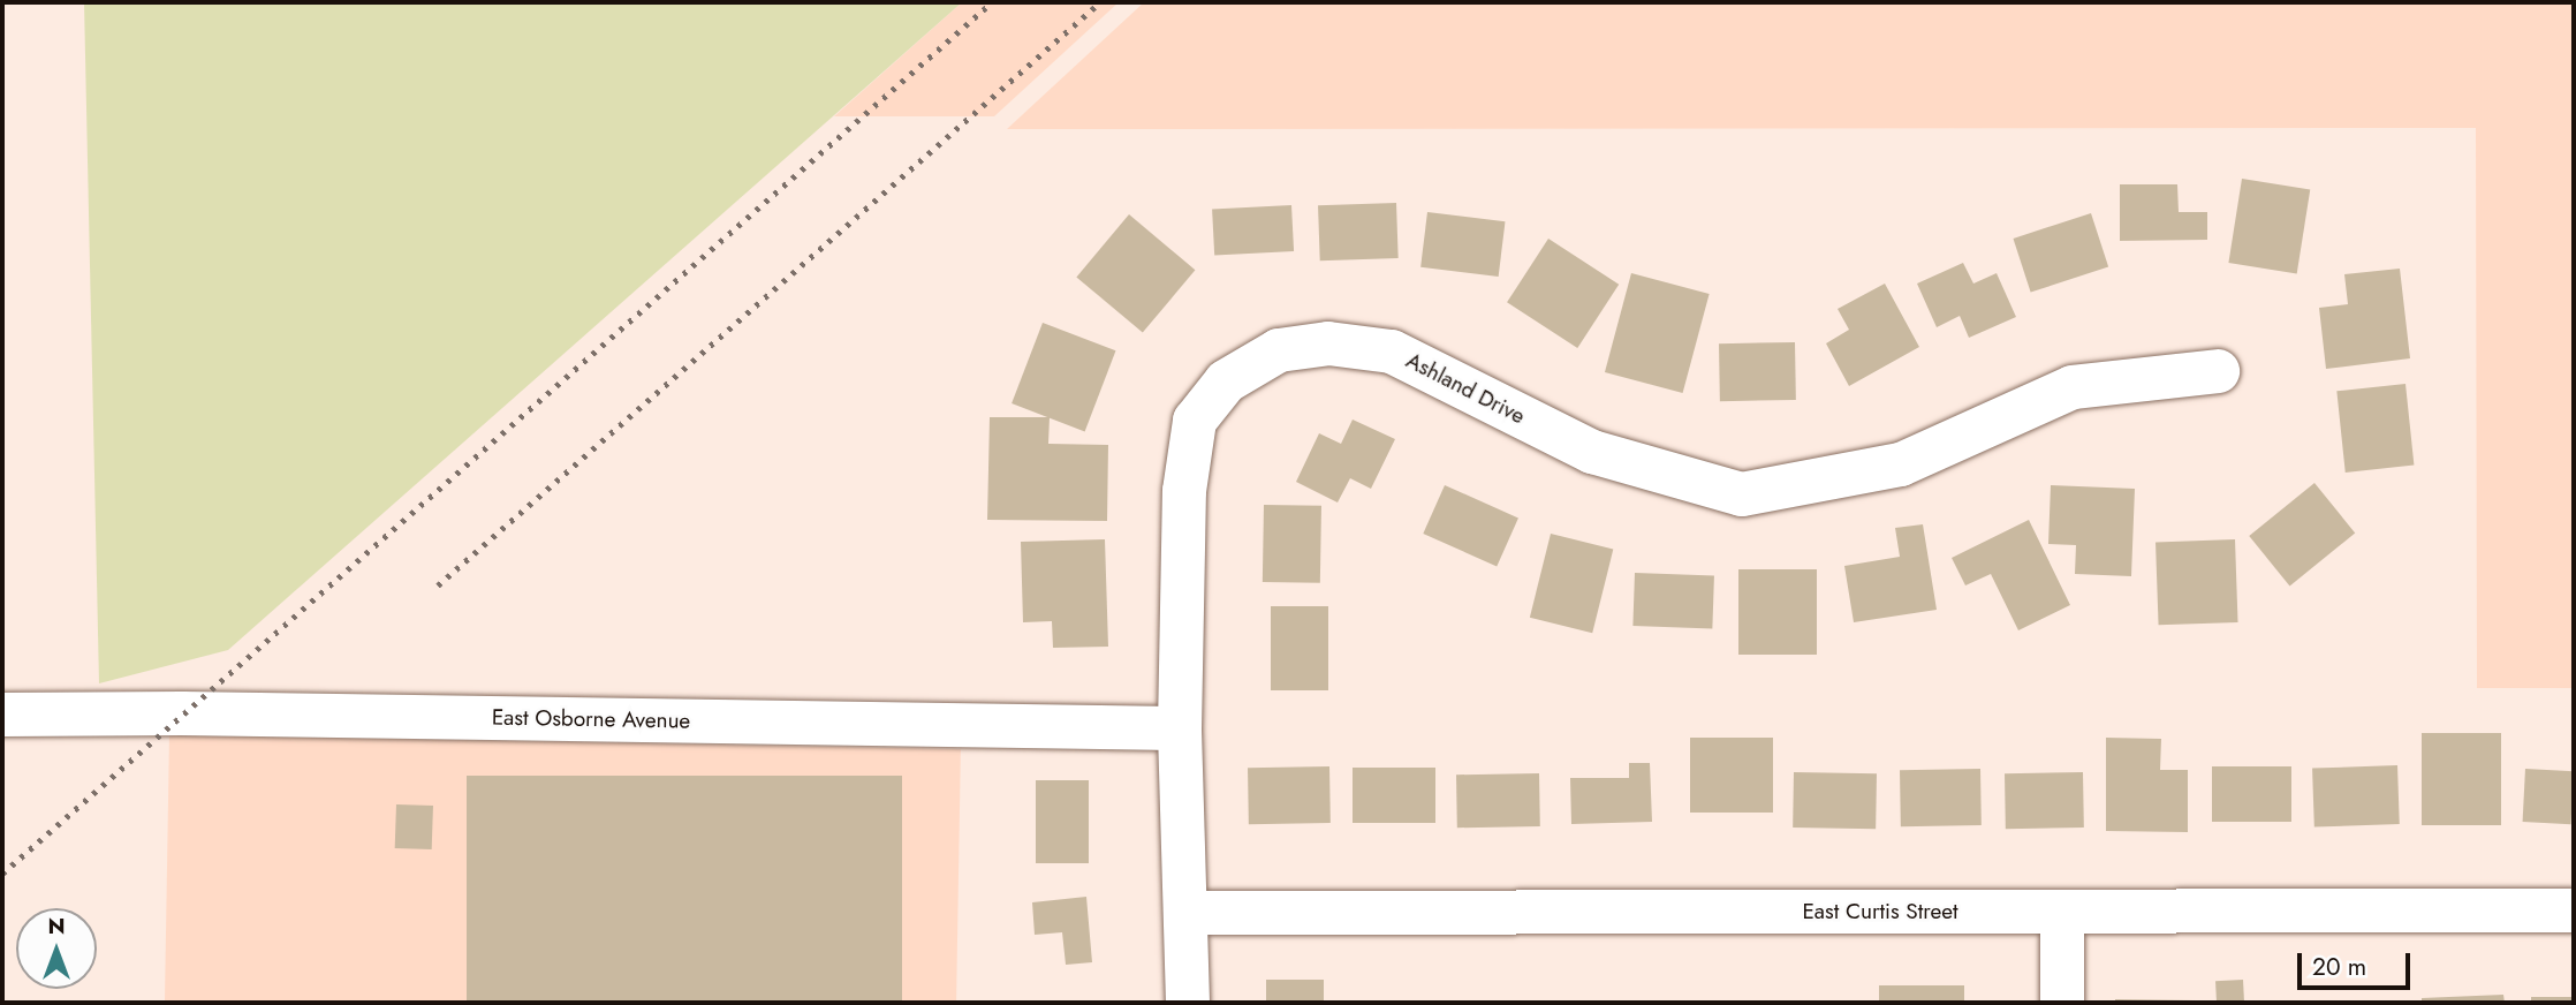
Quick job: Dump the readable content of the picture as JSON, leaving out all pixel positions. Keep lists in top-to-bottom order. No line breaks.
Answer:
{"streets":{"street":["Ashland Drive","East Osborne Avenue","East Curtis Street"]},"crossings":[["Ashland Drive","East Osborne Avenue"],["Ashland Drive","East Curtis Street"]],"scale_bar":"20 m","north":"top"}
